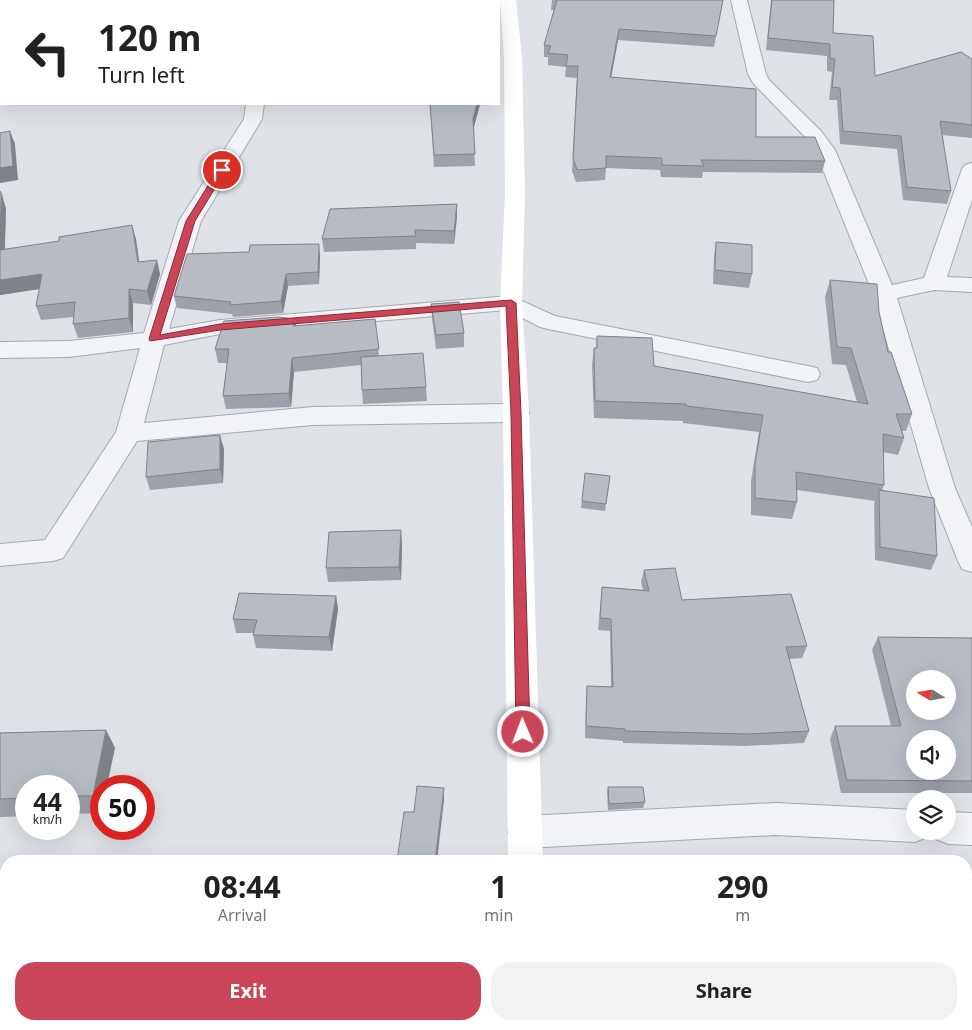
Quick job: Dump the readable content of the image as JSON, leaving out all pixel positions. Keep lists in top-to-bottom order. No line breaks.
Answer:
{"north":"left","page":{"turn":["120 m","Turn left"],"speed":"44 km/h","limit":"50","eta":["08:44","Arrival","1","min","290","m"],"buttons":["Exit","Share"]}}
